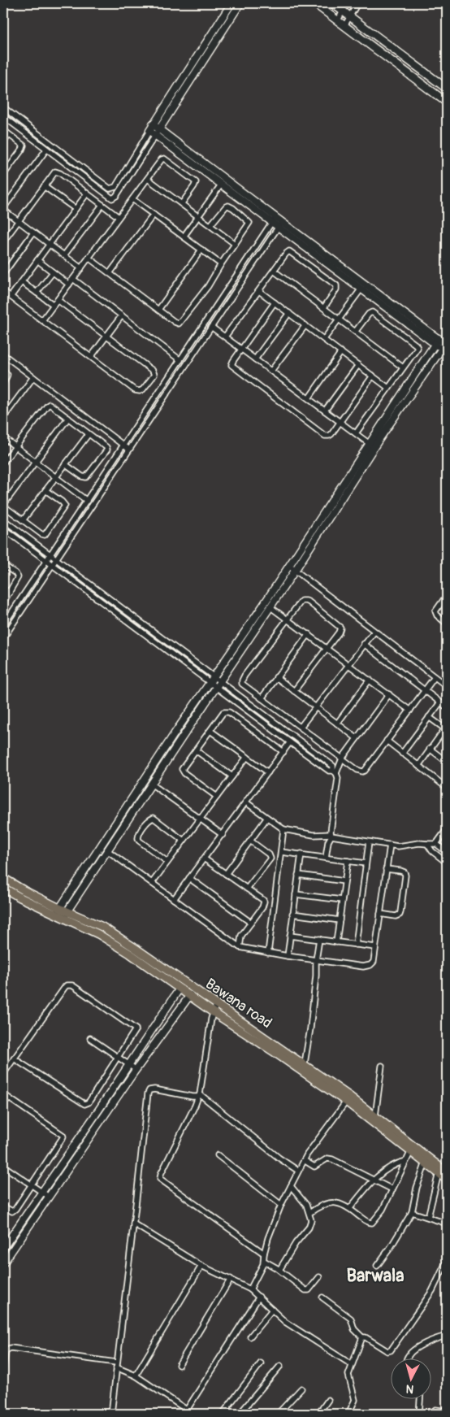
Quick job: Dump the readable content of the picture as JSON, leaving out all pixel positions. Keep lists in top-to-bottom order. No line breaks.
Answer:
{"streets":{"main road":["Bawana road"]},"districts":["Barwala"],"north":"bottom"}
